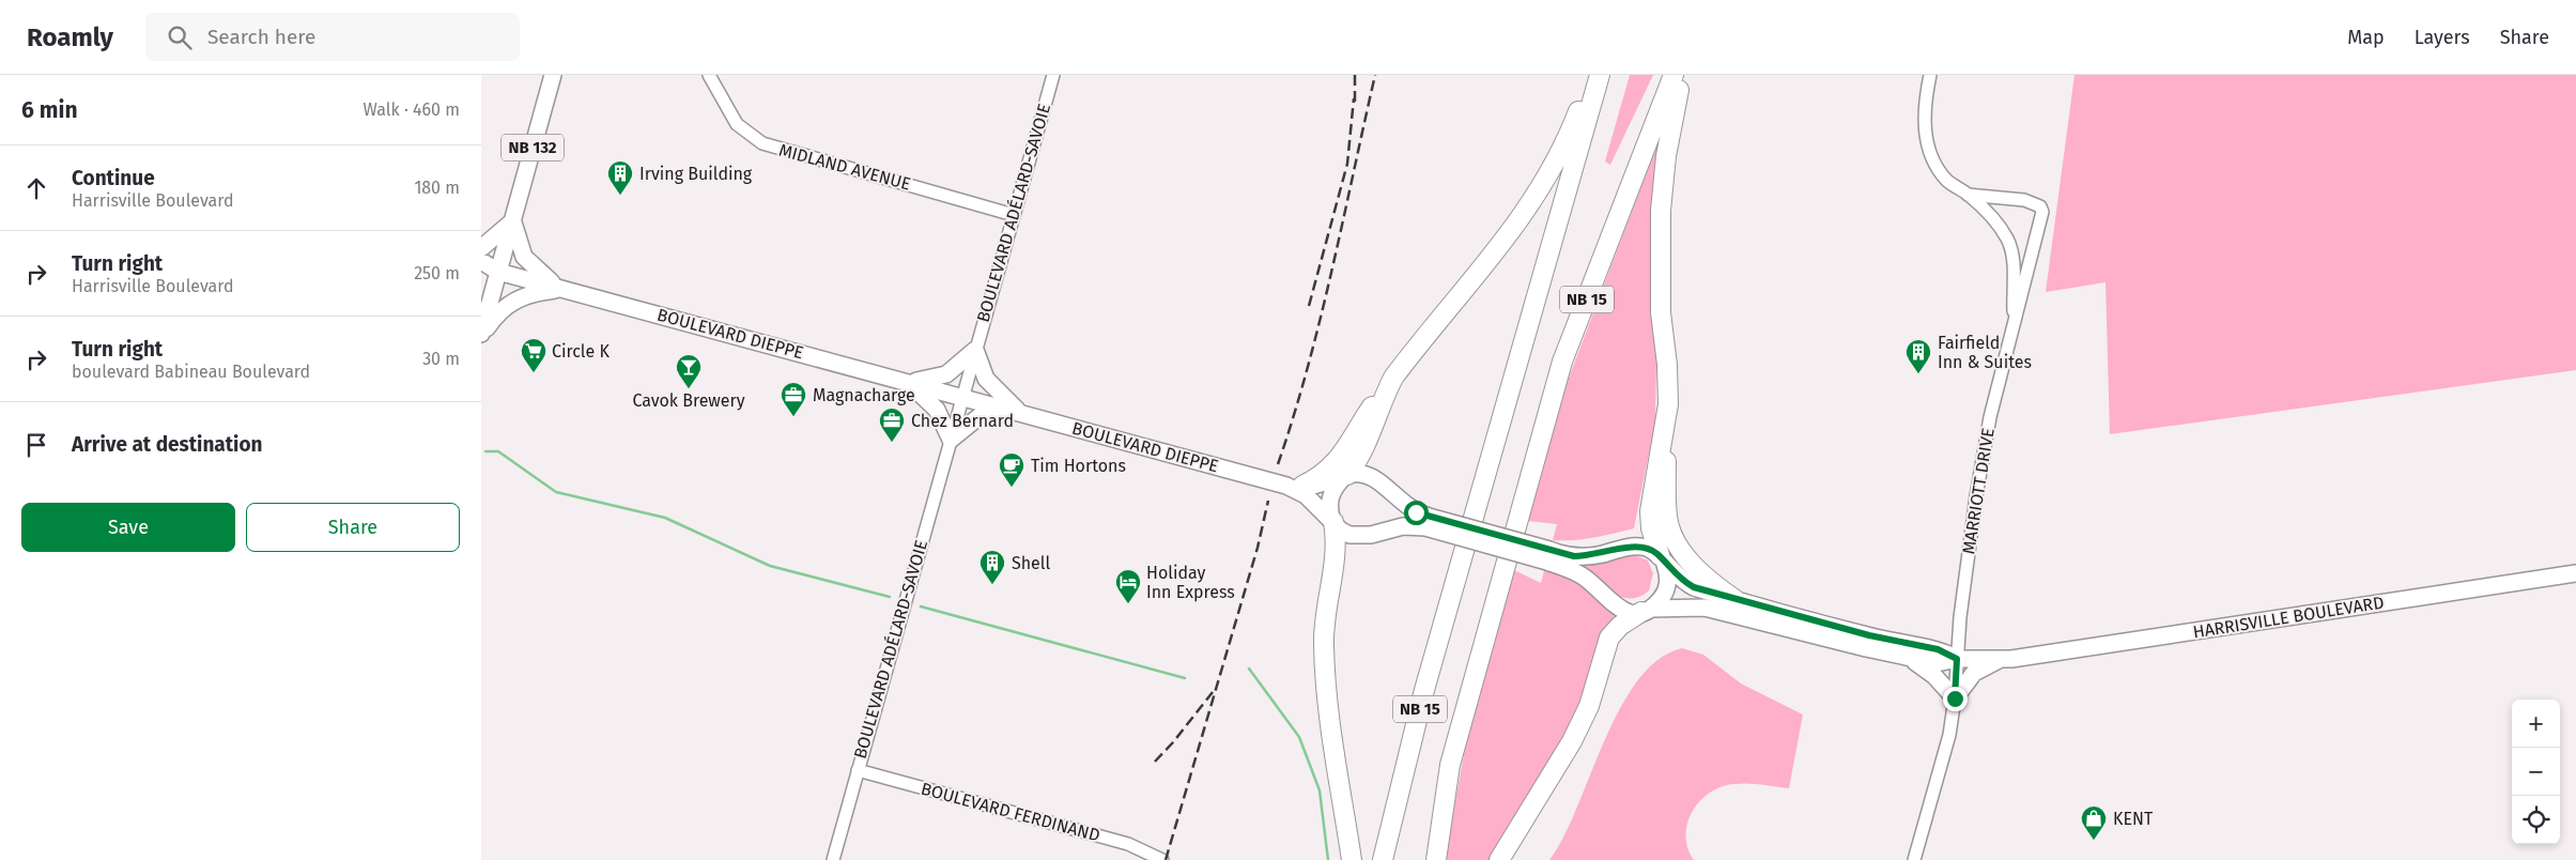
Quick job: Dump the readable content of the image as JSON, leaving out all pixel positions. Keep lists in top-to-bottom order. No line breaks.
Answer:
{"streets":{"highway":["NB 15"],"main road":["NB 132","BOULEVARD DIEPPE","HARRISVILLE BOULEVARD"],"street":["MIDLAND AVENUE","BOULEVARD ADÉLARD-SAVOIE","MARRIOTT DRIVE","BOULEVARD FERDINAND"]},"crossings":[["NB 132","BOULEVARD DIEPPE"],["MIDLAND AVENUE","BOULEVARD ADÉLARD-SAVOIE"],["BOULEVARD ADÉLARD-SAVOIE","BOULEVARD DIEPPE"],["BOULEVARD ADÉLARD-SAVOIE","BOULEVARD FERDINAND"],["MARRIOTT DRIVE","HARRISVILLE BOULEVARD"]],"places":{"building":["Irving Building","Fairfield Inn & Suites","Shell"],"supermarket":["Circle K"],"bar":["Cavok Brewery"],"office":["Magnacharge","Chez Bernard"],"cafe":["Tim Hortons"],"hotel":["Holiday Inn Express"],"shop":["KENT"]},"page":{"header":"Roamly","search":"Search here","nav":["Map","Layers","Share"],"heading":["6 min","Walk · 460 m"],"list":[["Continue","Harrisville Boulevard","180 m"],["Turn right","Harrisville Boulevard","250 m"],["Turn right","boulevard Babineau Boulevard","30 m"],"Arrive at destination"],"buttons":["Save","Share"],"map_buttons":["+","−"]}}
